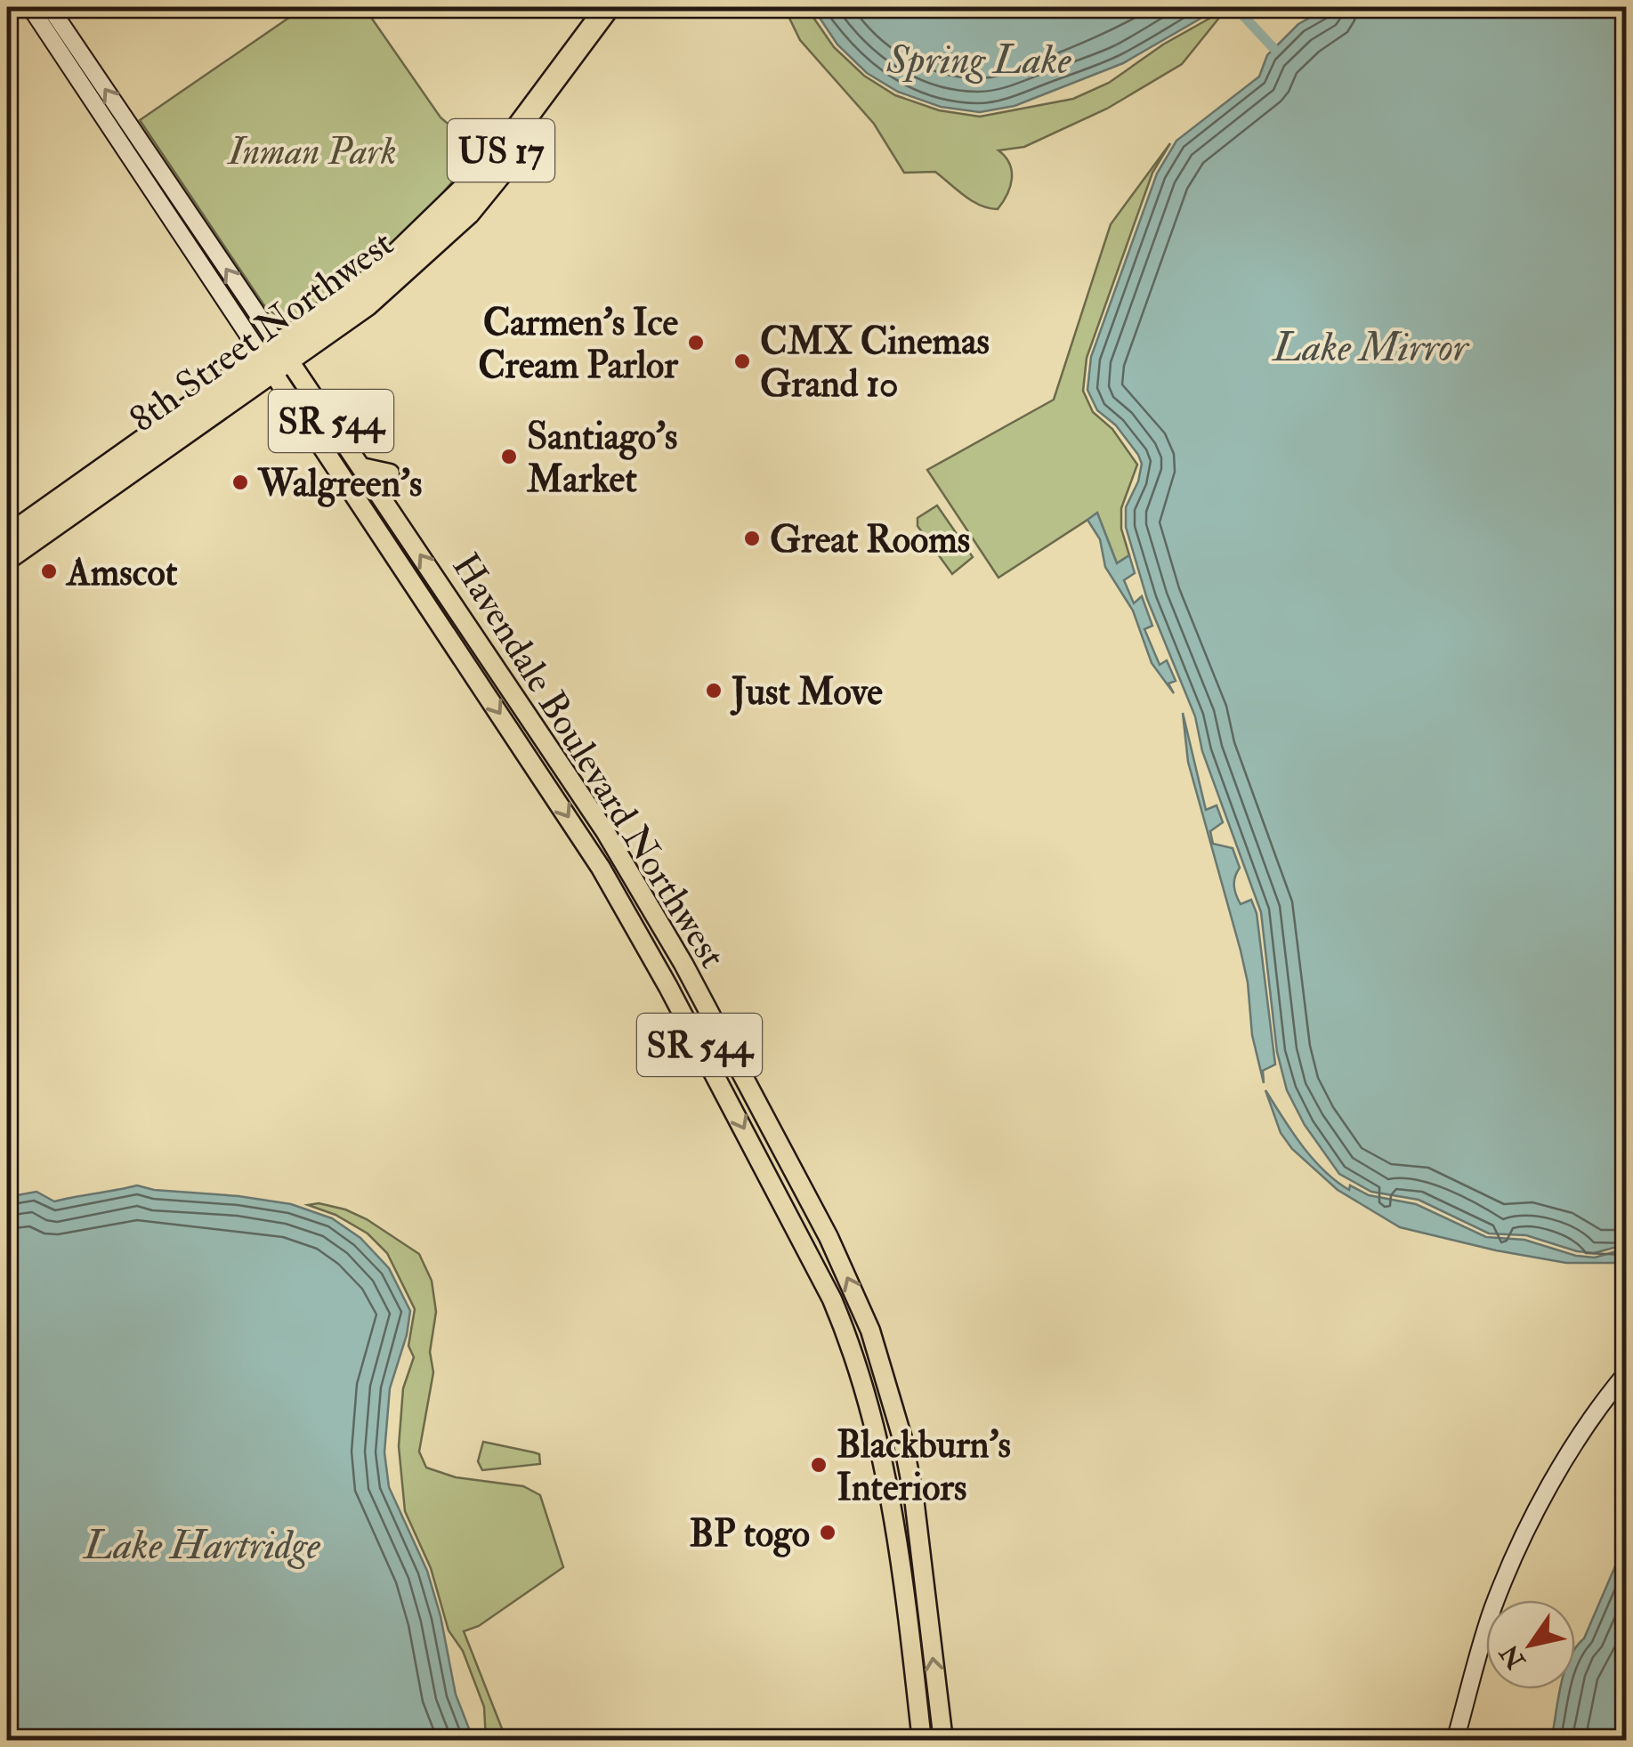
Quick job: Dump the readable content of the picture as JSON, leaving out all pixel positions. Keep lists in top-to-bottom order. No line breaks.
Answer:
{"streets":{"highway":["US 17","8th Street Northwest"],"main road":["SR 544","Havendale Boulevard Northwest"]},"crossings":[["8th Street Northwest","SR 544"],["8th Street Northwest","Havendale Boulevard Northwest"],["SR 544","Havendale Boulevard Northwest"]],"water":["Spring Lake","Lake Mirror","Lake Hartridge"],"parks":["Inman Park"],"places":["Carmen's Ice Cream Parlor","CMX Cinemas Grand 10","Santiago's Market","Walgreen's","Great Rooms","Amscot","Just Move","Blackburn's Interiors","BP togo"],"north":"bottom left"}
